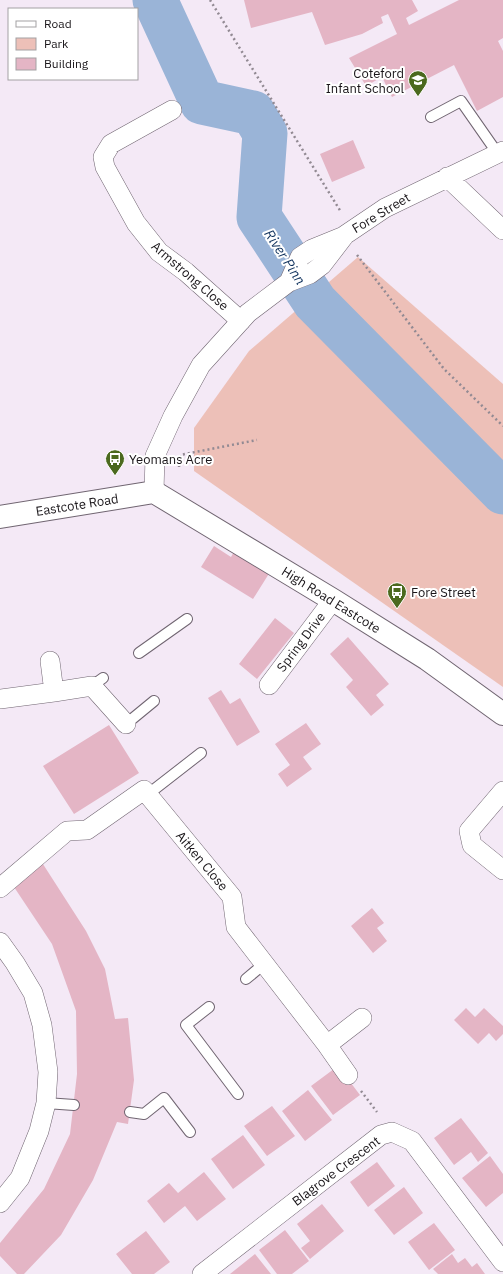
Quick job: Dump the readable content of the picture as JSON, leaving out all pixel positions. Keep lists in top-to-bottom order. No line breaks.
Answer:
{"streets":{"main road":["Eastcote Road","High Road Eastcote"],"street":["Fore Street","Armstrong Close","Spring Drive","Aitken Close","Blagrove Crescent"]},"crossings":[["Fore Street","Armstrong Close"],["Fore Street","Eastcote Road"],["Fore Street","High Road Eastcote"],["Eastcote Road","High Road Eastcote"],["High Road Eastcote","Spring Drive"]],"water":["River Pinn"],"places":{"school or university":["Coteford Infant School"],"bus stop":["Yeomans Acre","Fore Street"]},"legend":["Road","Park","Building"]}
